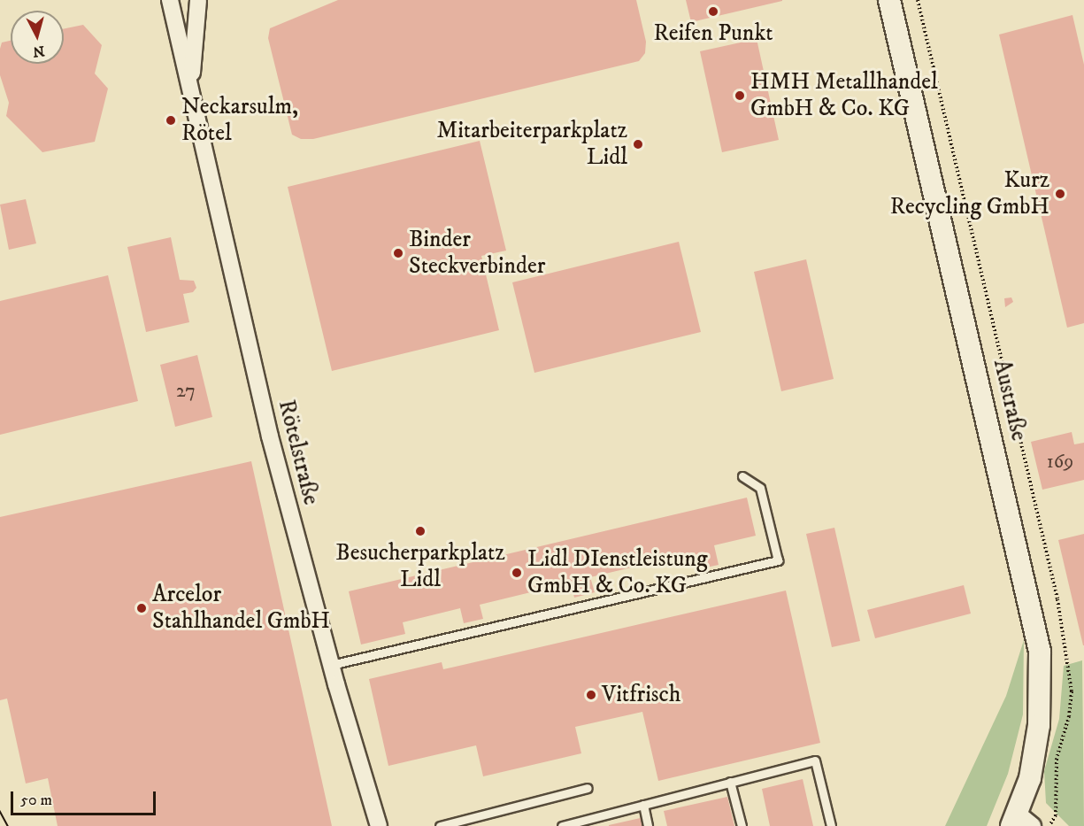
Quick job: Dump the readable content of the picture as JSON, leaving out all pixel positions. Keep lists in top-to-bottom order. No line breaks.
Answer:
{"streets":{"main road":["Austraße"],"street":["Rötelstraße"]},"places":["Reifen Punkt","HMH Metallhandel GmbH & Co. KG","Neckarsulm, Rötel","Mitarbeiterparkplatz Lidl","Kurz Recycling GmbH","Binder Steckverbinder","Besucherparkplatz Lidl","Lidl DIenstleistung GmbH & Co. KG","Arcelor Stahlhandel GmbH","Vitfrisch"],"house_numbers":["27","169"],"scale_bar":"50 m","north":"bottom"}
